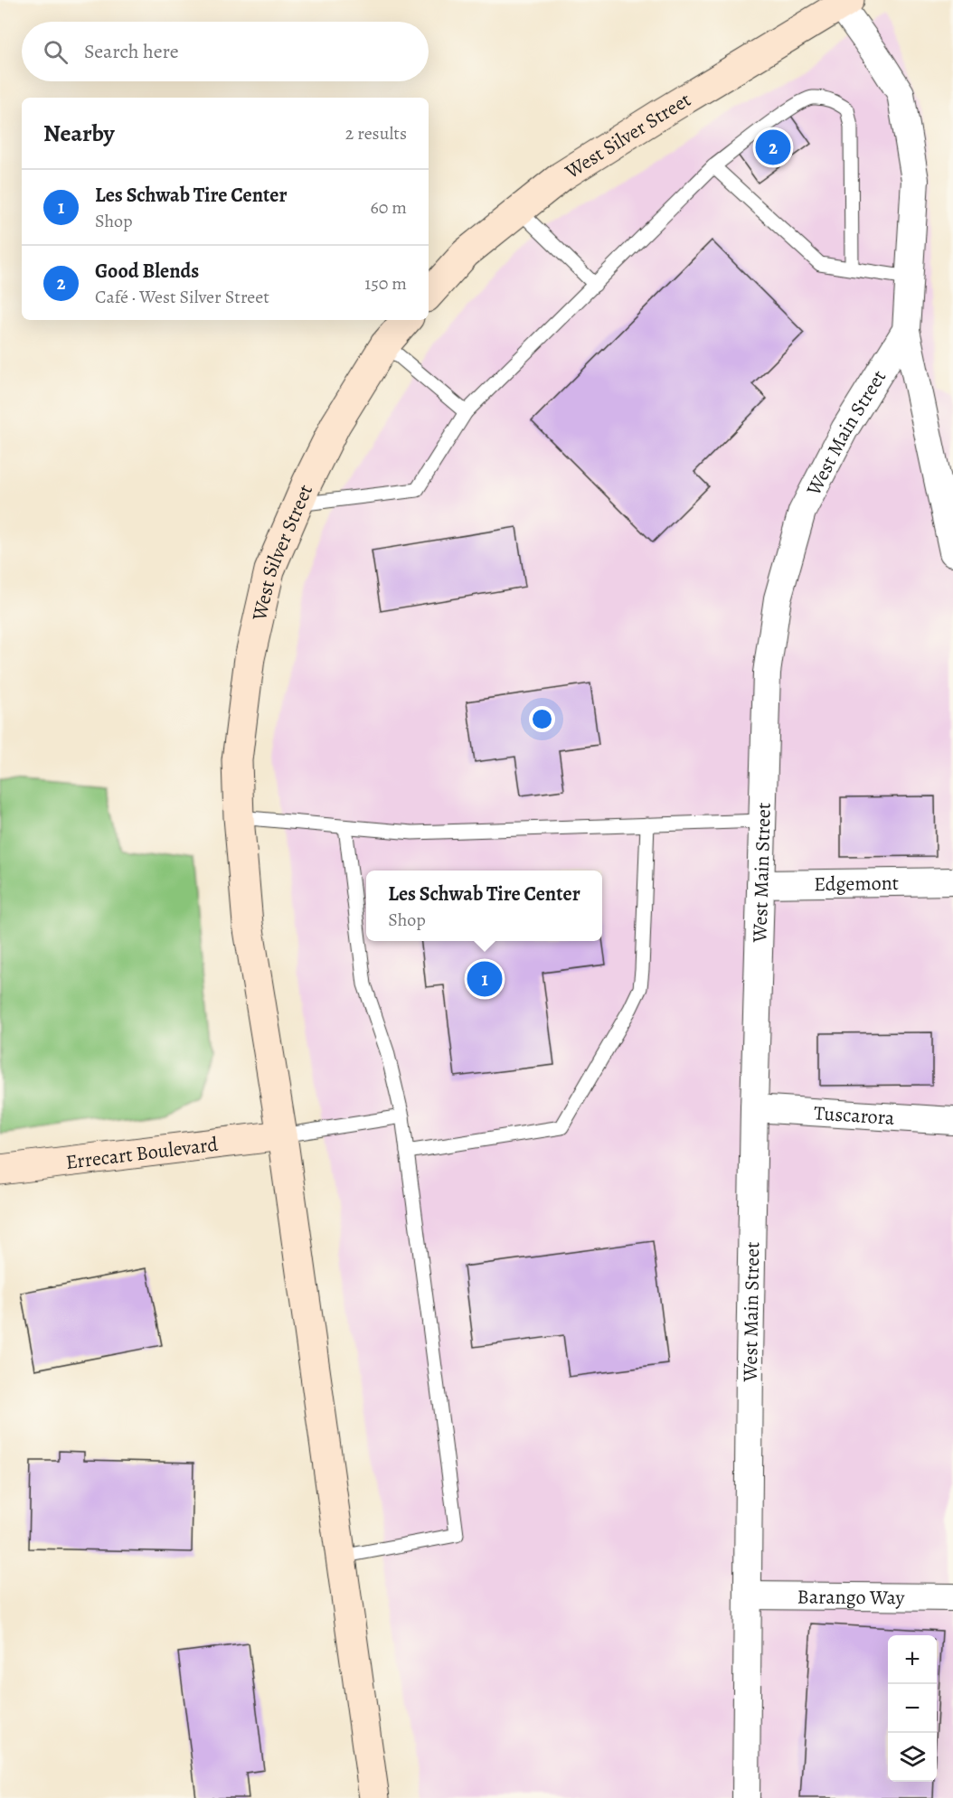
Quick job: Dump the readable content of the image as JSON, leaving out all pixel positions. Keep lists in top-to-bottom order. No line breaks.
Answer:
{"streets":{"main road":["West Silver Street","Errecart Boulevard"],"street":["West Main Street","Edgemont","Tuscarora","Barango Way"]},"crossings":[["West Silver Street","West Main Street"],["West Silver Street","Errecart Boulevard"],["West Main Street","Edgemont"],["West Main Street","Tuscarora"],["West Main Street","Barango Way"]],"page":{"search":"Search here","heading":["Nearby","2 results"],"pins":["2","1"],"list":[{"mark":"1","name":"Les Schwab Tire Center","note":"Shop","value":"60 m"},{"mark":"2","name":"Good Blends","note":"Café · West Silver Street","value":"150 m"}],"popup":["Les Schwab Tire Center","Shop"],"map_buttons":["+","−"]}}
